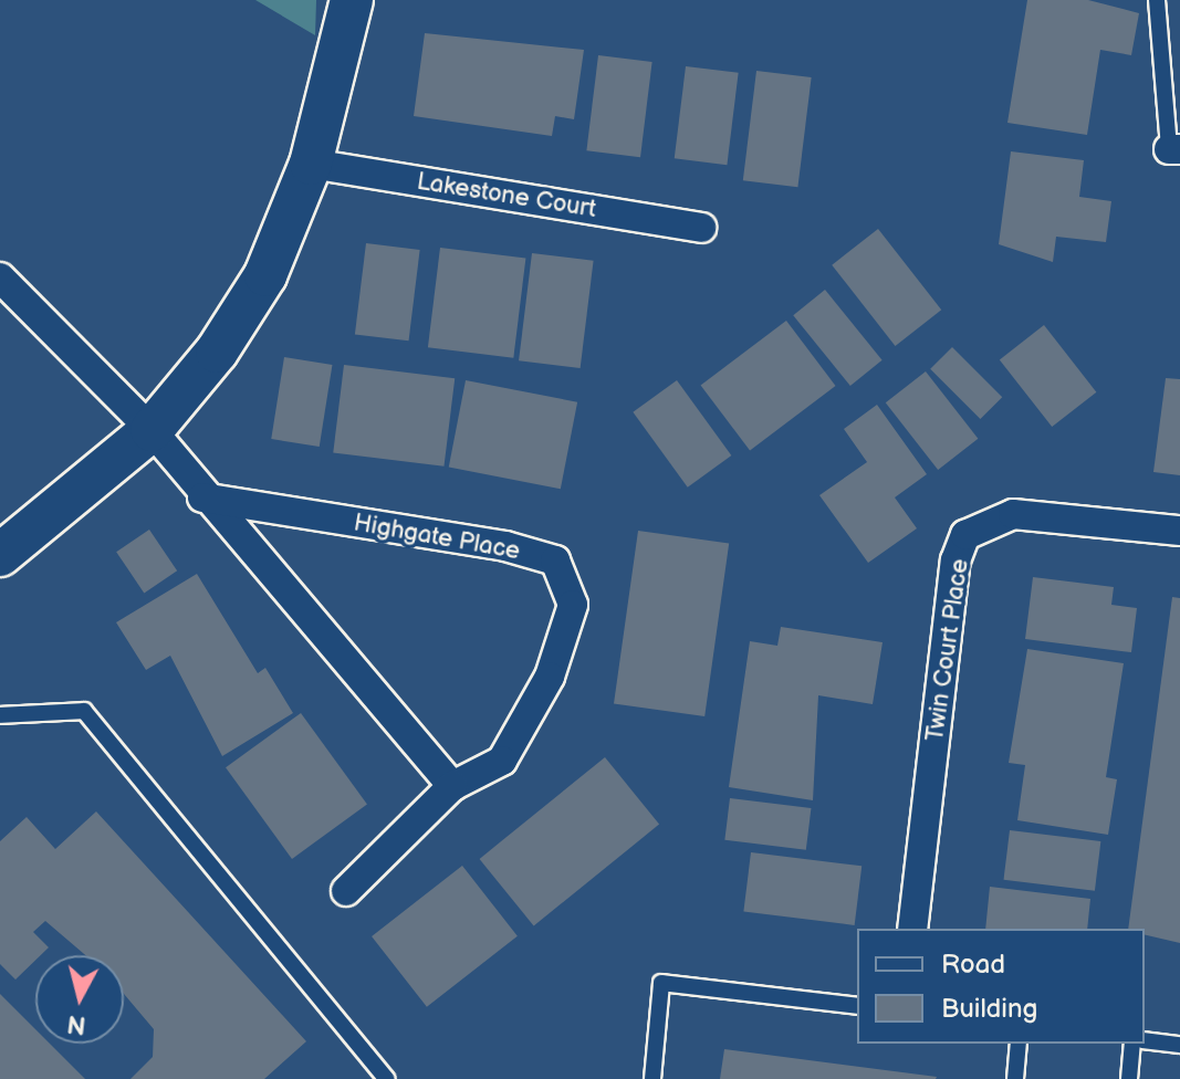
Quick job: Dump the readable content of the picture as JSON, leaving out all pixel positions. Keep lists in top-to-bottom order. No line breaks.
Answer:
{"streets":{"street":["Lakestone Court","Highgate Place","Twin Court Place"]},"legend":["Road","Building"],"north":"bottom"}
